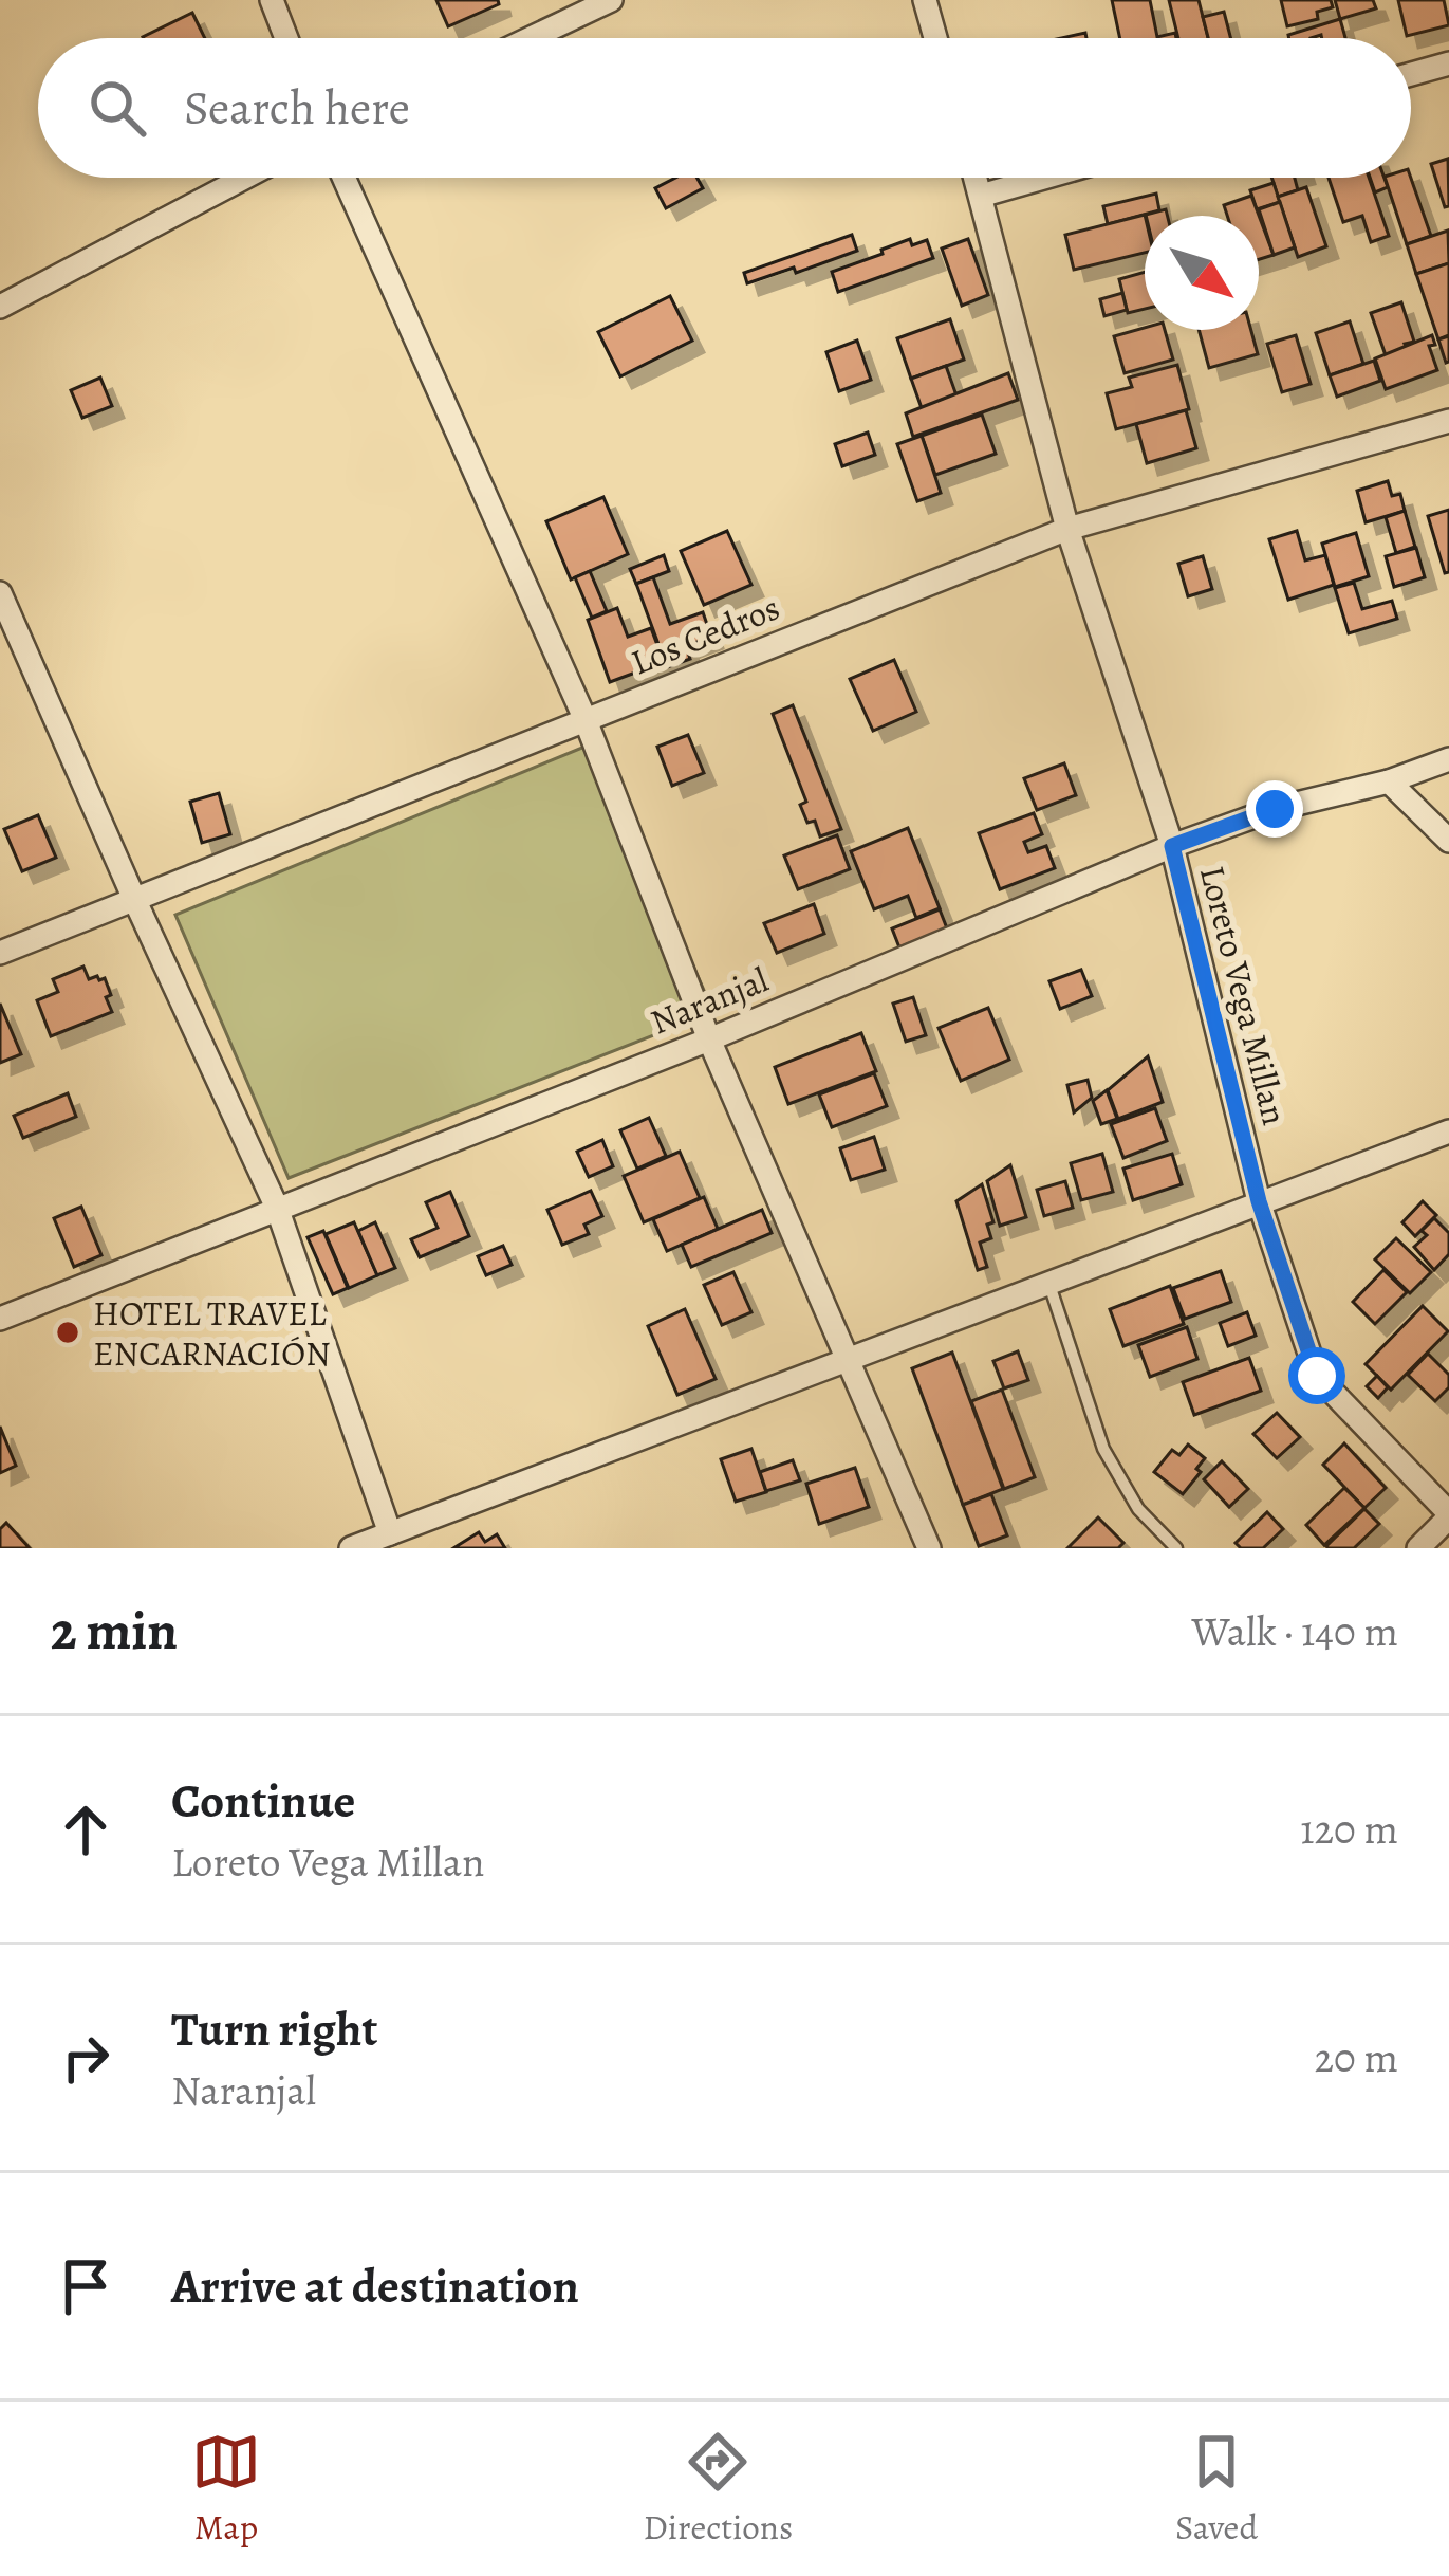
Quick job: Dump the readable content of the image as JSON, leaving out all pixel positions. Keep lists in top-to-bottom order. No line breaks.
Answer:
{"streets":{"street":["Los Cedros","Loreto Vega Millan","Naranjal"]},"crossings":[["Los Cedros","Loreto Vega Millan"],["Loreto Vega Millan","Naranjal"]],"places":["HOTEL TRAVEL ENCARNACIÓN"],"north":"bottom right","page":{"search":"Search here","heading":["2 min","Walk · 140 m"],"list":[["Continue","Loreto Vega Millan","120 m"],["Turn right","Naranjal","20 m"],"Arrive at destination"],"nav":["Map","Directions","Saved"]}}
